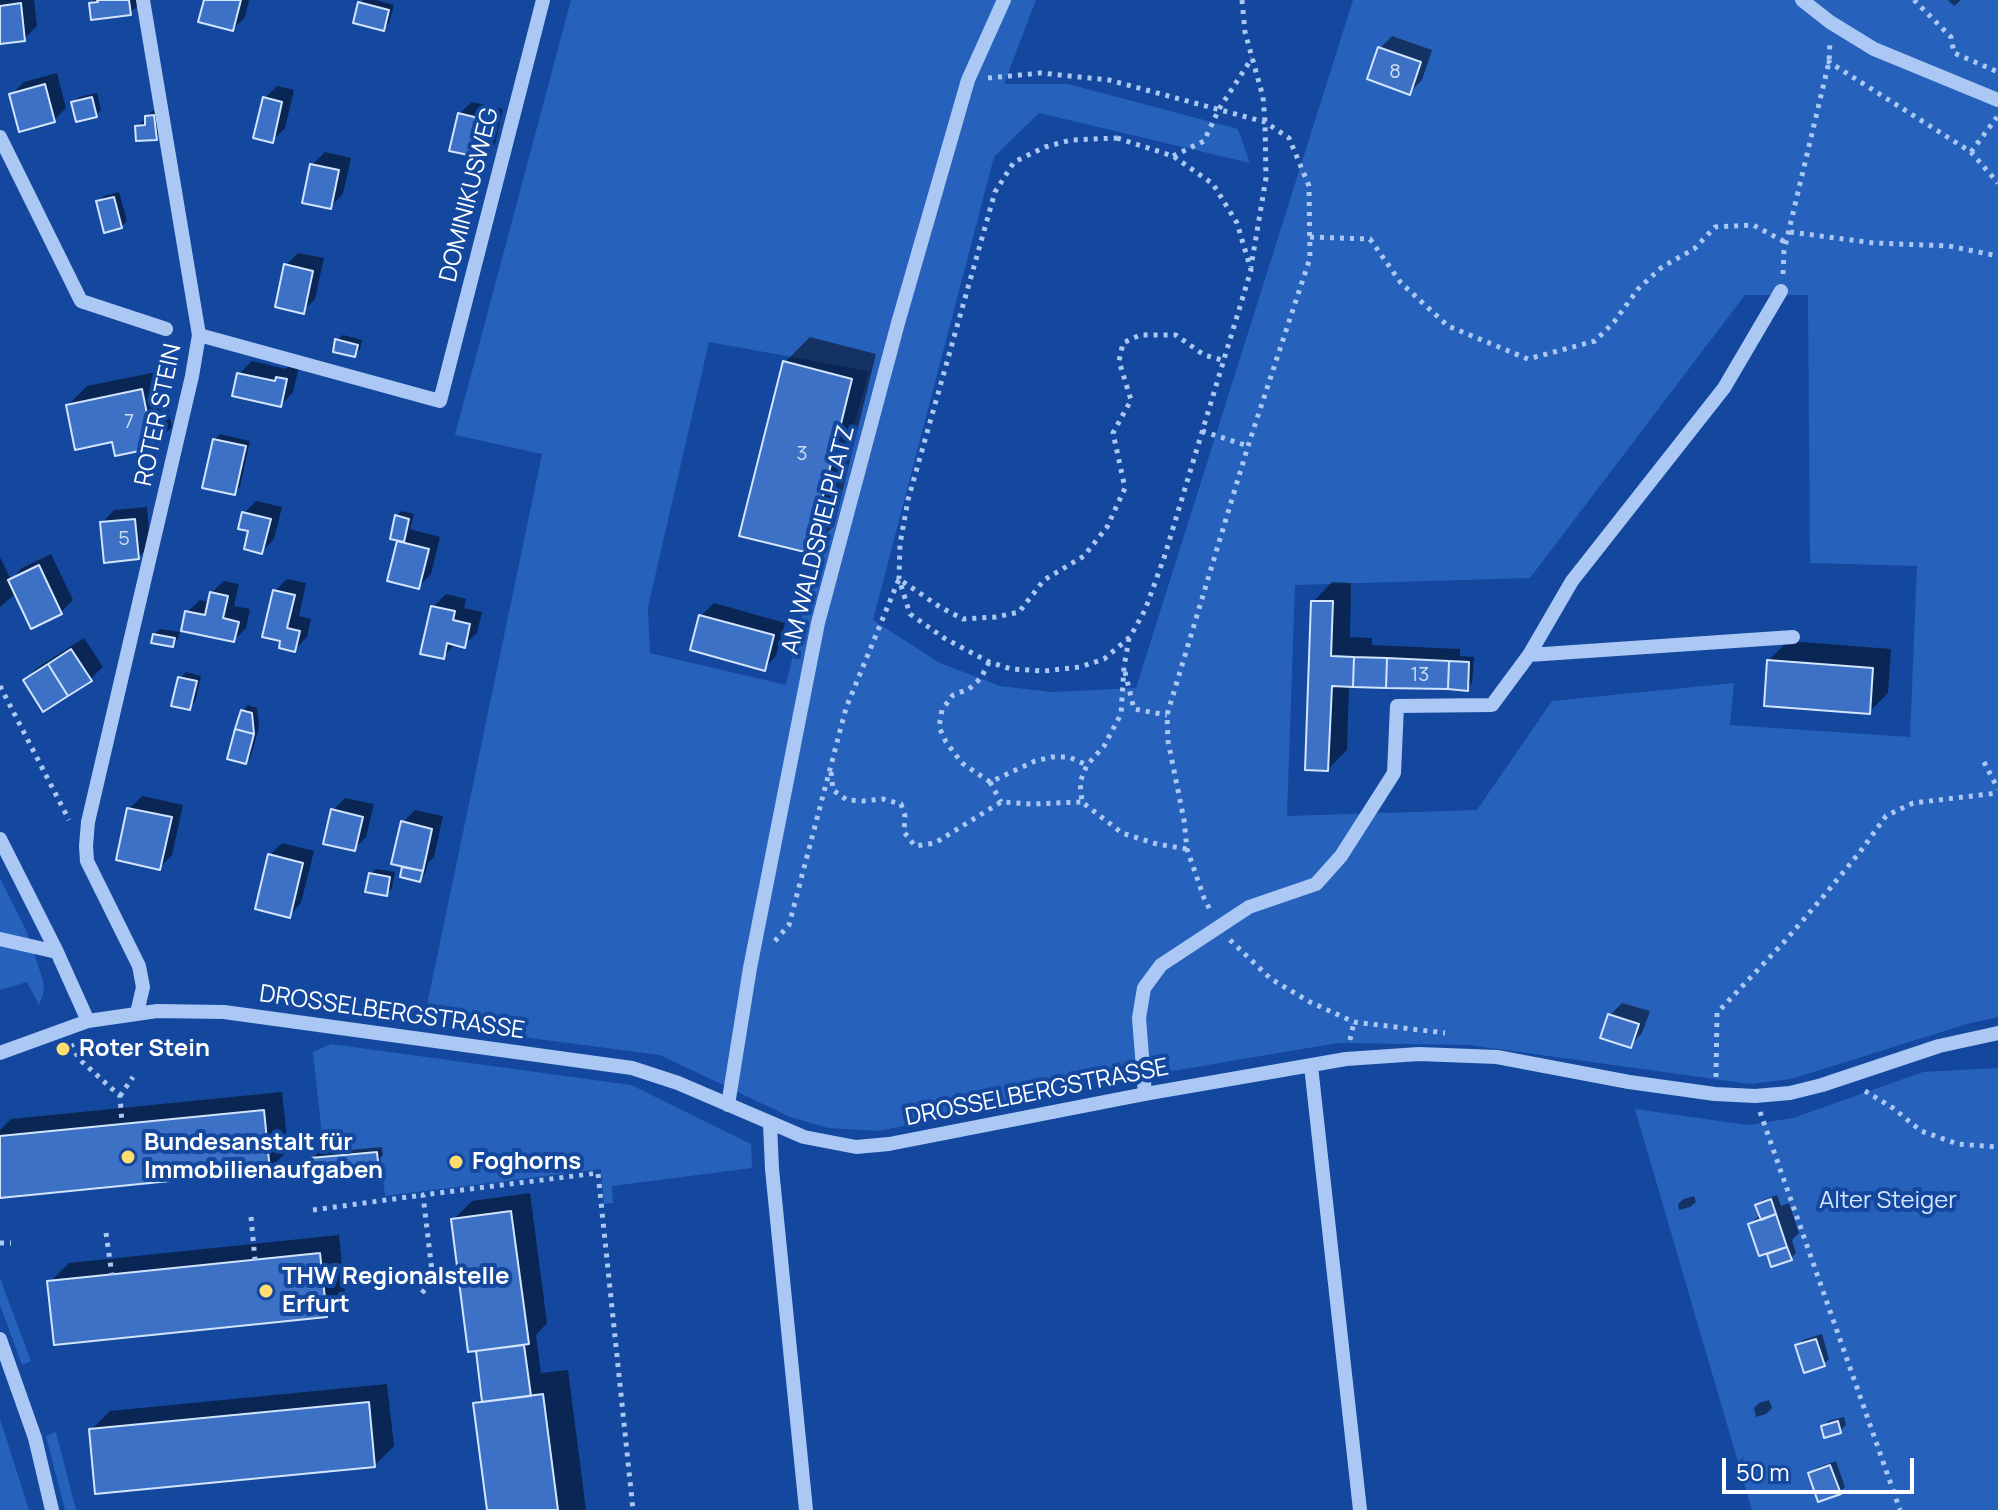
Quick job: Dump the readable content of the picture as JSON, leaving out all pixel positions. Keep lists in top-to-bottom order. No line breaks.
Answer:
{"streets":{"street":["DOMINIKUSWEG","ROTER STEIN","AM WALDSPIELPLATZ","DROSSELBERGSTRASSE"]},"crossings":[["DOMINIKUSWEG","ROTER STEIN"],["ROTER STEIN","DROSSELBERGSTRASSE"],["AM WALDSPIELPLATZ","DROSSELBERGSTRASSE"]],"parks":["Alter Steiger"],"places":["Roter Stein","Bundesanstalt für Immobilienaufgaben","Foghorns","THW Regionalstelle Erfurt"],"house_numbers":["8","7","3","5","13"],"scale_bar":"50 m"}
